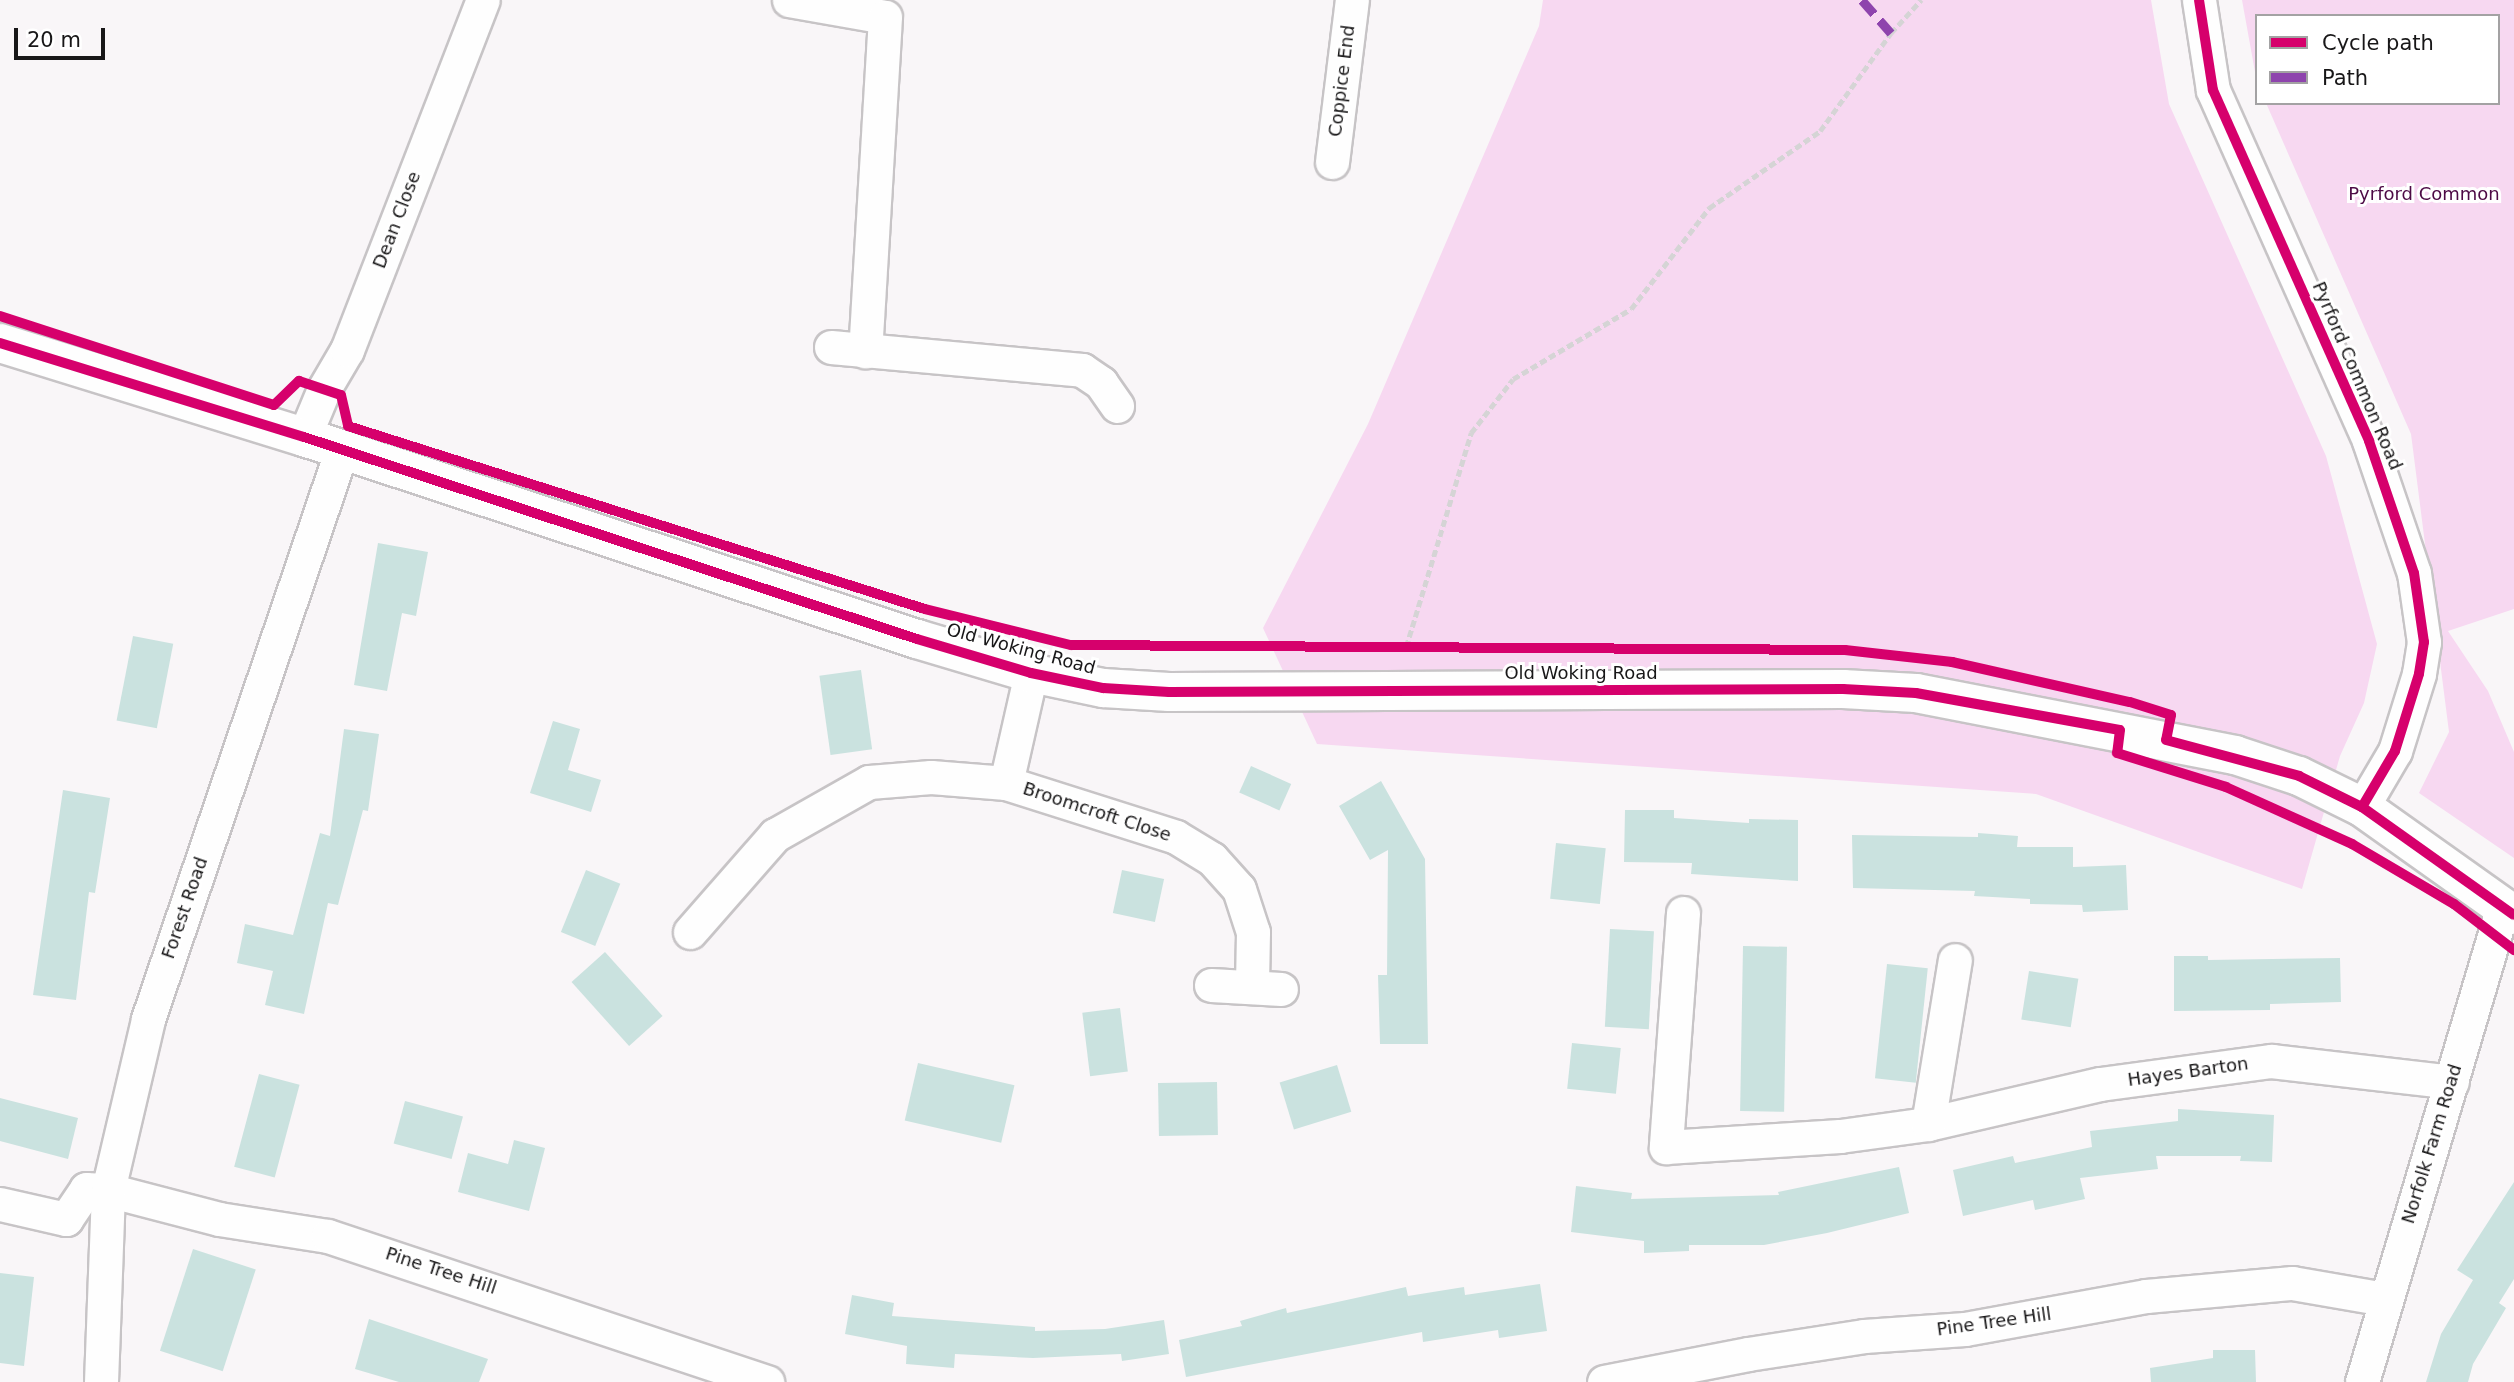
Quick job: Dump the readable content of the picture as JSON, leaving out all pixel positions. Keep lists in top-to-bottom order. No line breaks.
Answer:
{"streets":{"main road":["Old Woking Road"],"street":["Coppice End","Dean Close","Pyrford Common Road","Broomcroft Close","Forest Road","Hayes Barton","Norfolk Farm Road","Pine Tree Hill"]},"crossings":[["Dean Close","Old Woking Road"],["Pyrford Common Road","Old Woking Road"],["Old Woking Road","Forest Road"],["Old Woking Road","Norfolk Farm Road"],["Forest Road","Pine Tree Hill"],["Hayes Barton","Norfolk Farm Road"],["Norfolk Farm Road","Pine Tree Hill"]],"parks":["Pyrford Common"],"legend":["Cycle path","Path"],"scale_bar":"20 m"}
